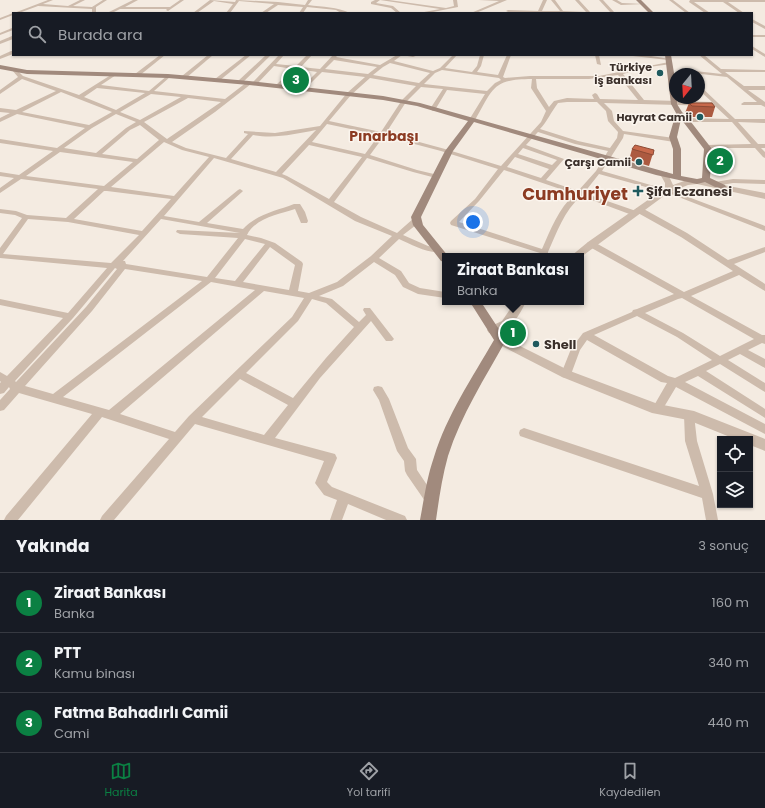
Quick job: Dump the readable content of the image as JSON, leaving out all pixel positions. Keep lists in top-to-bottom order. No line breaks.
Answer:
{"districts":["Pınarbaşı","Cumhuriyet"],"places":{"other":["Türkiye İş Bankası","Hayrat Camii","Çarşı Camii","Shell"],"health":["Şifa Eczanesi"]},"north":"bottom","page":{"search":"Burada ara","pins":["3","2","1"],"popup":["Ziraat Bankası","Banka"],"heading":["Yakında","3 sonuç"],"list":[{"mark":"1","name":"Ziraat Bankası","note":"Banka","value":"160 m"},{"mark":"2","name":"PTT","note":"Kamu binası","value":"340 m"},{"mark":"3","name":"Fatma Bahadırlı Camii","note":"Cami","value":"440 m"}],"nav":["Harita","Yol tarifi","Kaydedilen"]}}
